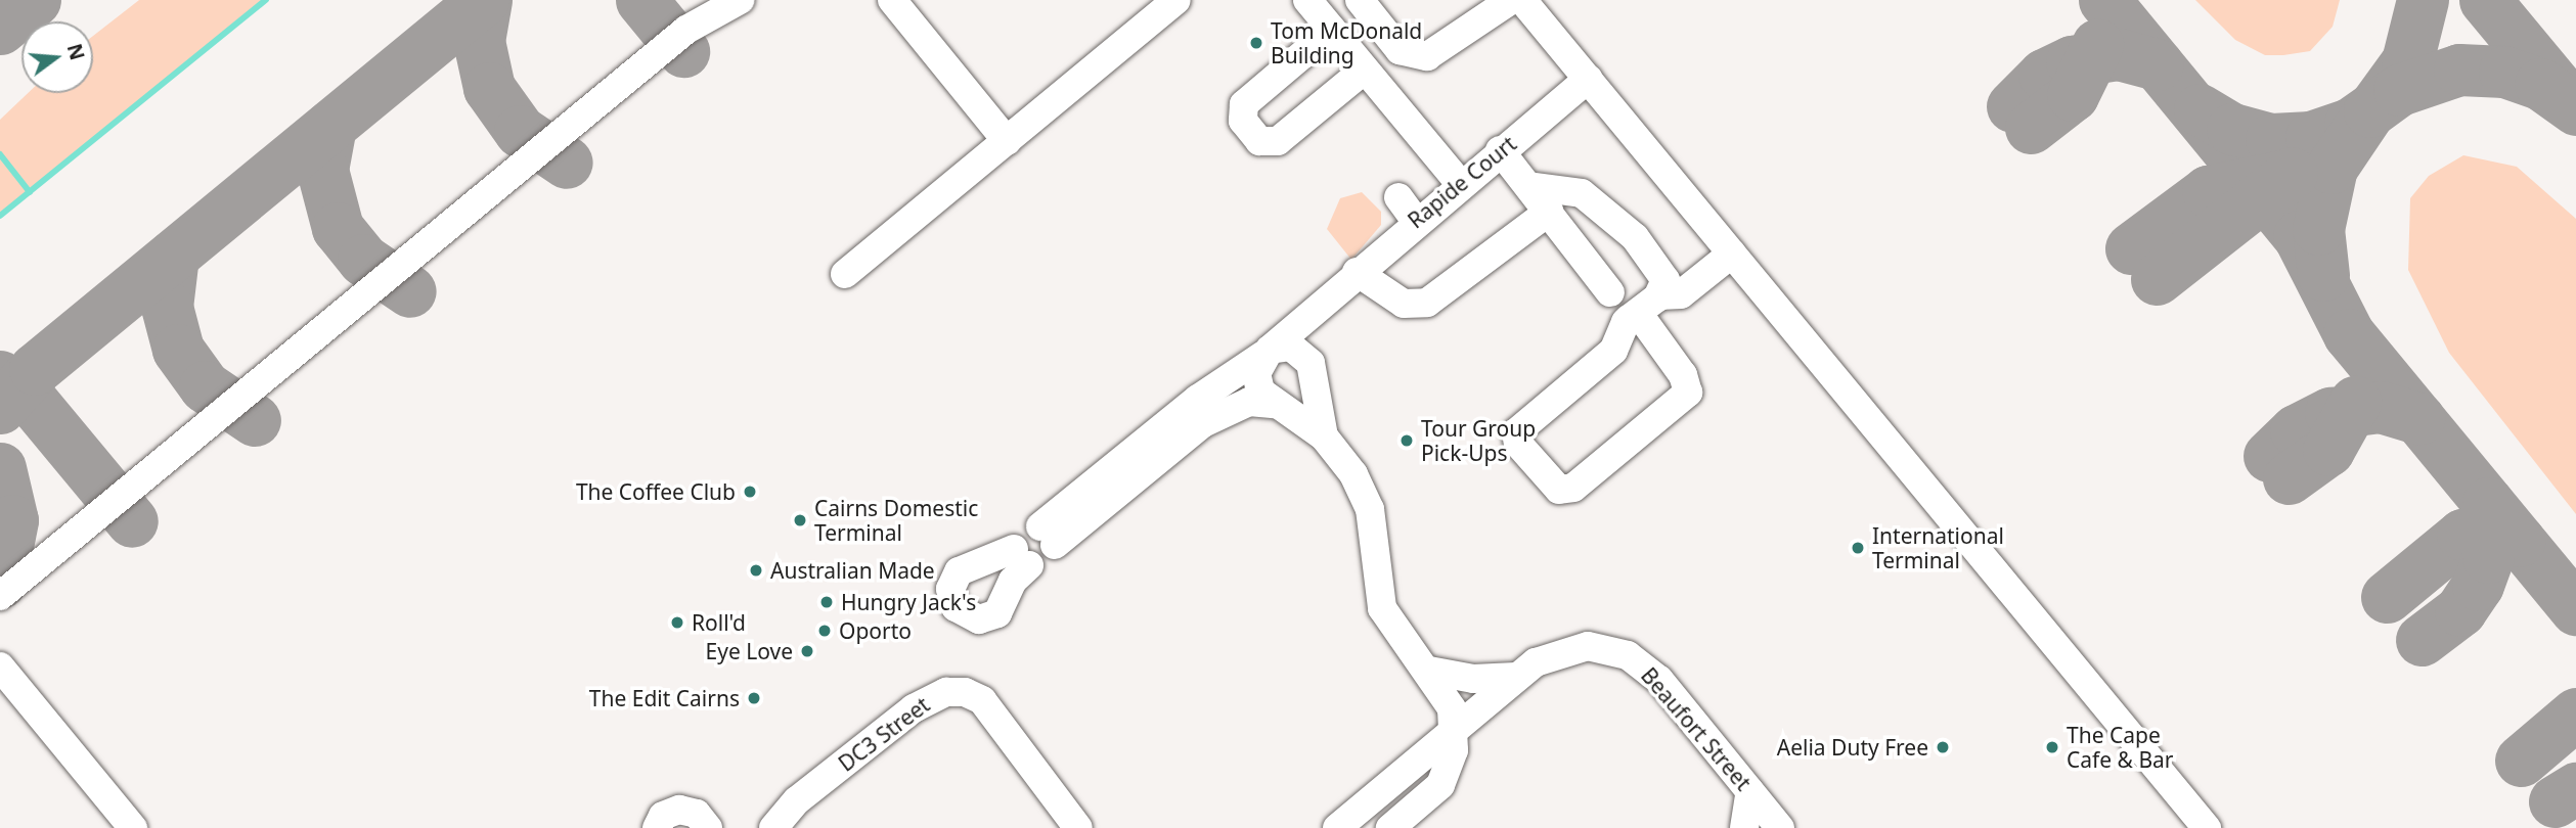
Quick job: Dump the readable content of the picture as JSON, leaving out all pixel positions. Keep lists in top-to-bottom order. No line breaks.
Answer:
{"streets":{"street":["Rapide Court","Beaufort Street","DC3 Street"]},"places":["Tom McDonald Building","Tour Group Pick-Ups","The Coffee Club","Cairns Domestic Terminal","International Terminal","Australian Made","Hungry Jack's","Roll'd","Oporto","Eye Love","The Edit Cairns","Aelia Duty Free","The Cape Cafe & Bar"],"north":"right"}
